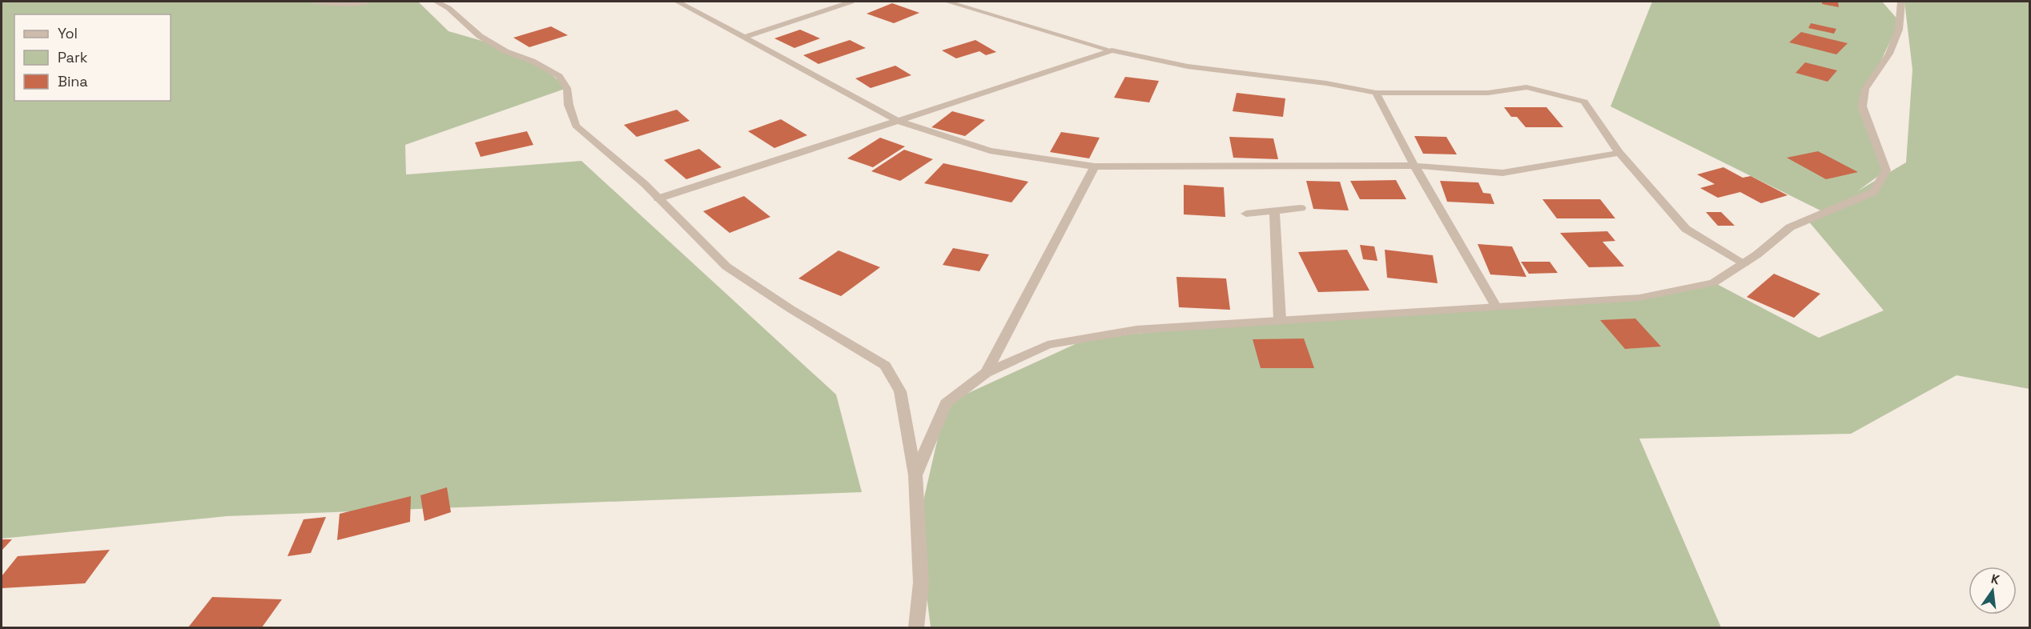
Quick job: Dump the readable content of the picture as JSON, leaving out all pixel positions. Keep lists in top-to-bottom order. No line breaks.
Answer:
{"legend":["Yol","Park","Bina"],"north":"top"}
